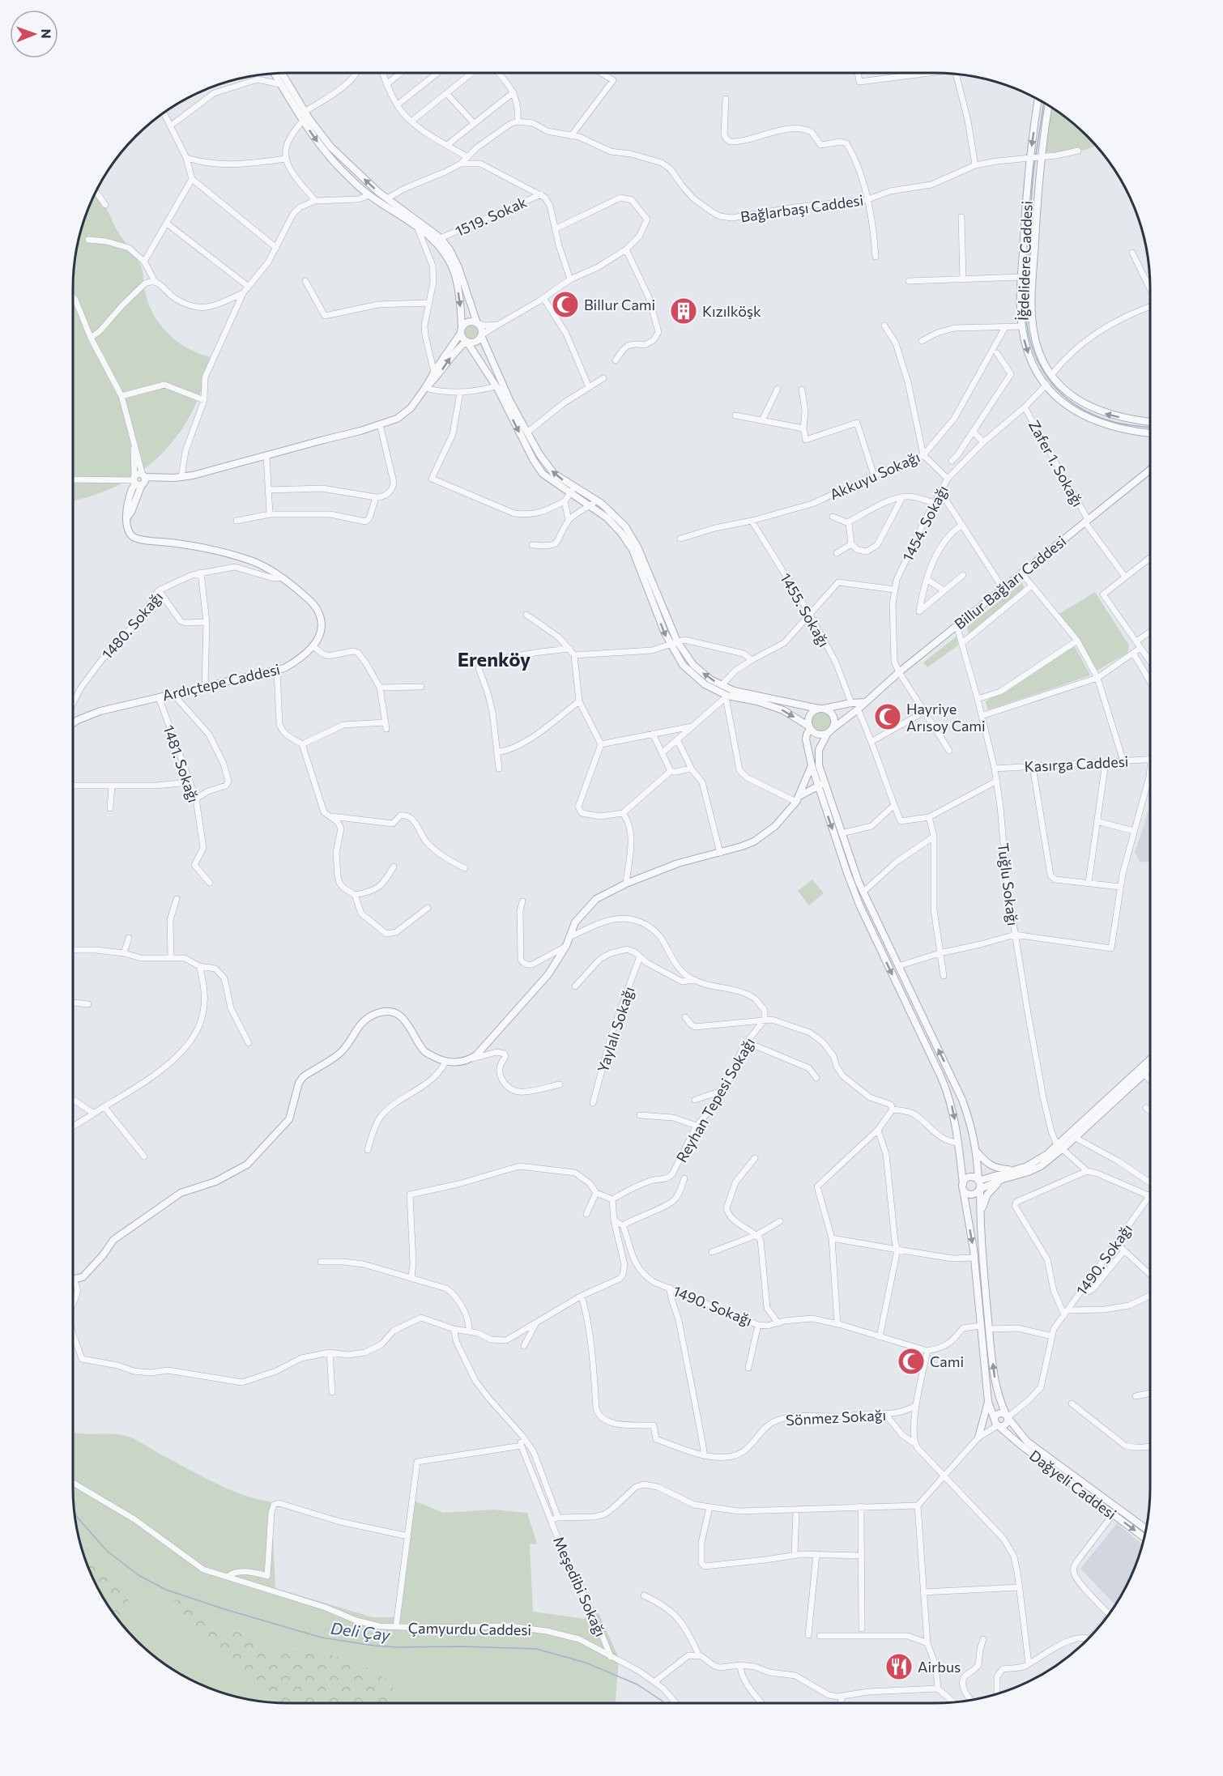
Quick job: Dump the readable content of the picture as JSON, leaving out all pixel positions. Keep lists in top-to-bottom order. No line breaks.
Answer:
{"streets":{"street":["Bağlarbaşı Caddesi","1519. Sokak","İğdelidere Caddesi","Zafer 1. Sokağı","Akkuyu Sokağı","1454. Sokağı","Billur Bağları Caddesi","1455. Sokağı","1480. Sokağı","Ardıçtepe Caddesi","1481. Sokağı","Kasırga Caddesi","Tuğlu Sokağı","Yaylalı Sokağı","Reyhan Tepesi Sokağı","1490. Sokağı","Sönmez Sokağı","Dağyeli Caddesi","Meşedibi Sokağı","Çamyurdu Caddesi"]},"crossings":[["Bağlarbaşı Caddesi","İğdelidere Caddesi"],["İğdelidere Caddesi","1454. Sokağı"],["Zafer 1. Sokağı","1454. Sokağı"],["Zafer 1. Sokağı","Billur Bağları Caddesi"],["Akkuyu Sokağı","1455. Sokağı"],["1454. Sokağı","Billur Bağları Caddesi"],["Billur Bağları Caddesi","Tuğlu Sokağı"],["Ardıçtepe Caddesi","1481. Sokağı"],["Kasırga Caddesi","Tuğlu Sokağı"],["1490. Sokağı","Dağyeli Caddesi"],["Meşedibi Sokağı","Çamyurdu Caddesi"]],"districts":["Erenköy"],"water":["Deli Çay"],"places":{"mosque":["Billur Cami","Hayriye Arısoy Cami","Cami"],"building":["Kızılköşk"],"restaurant":["Airbus"]},"north":"right"}
